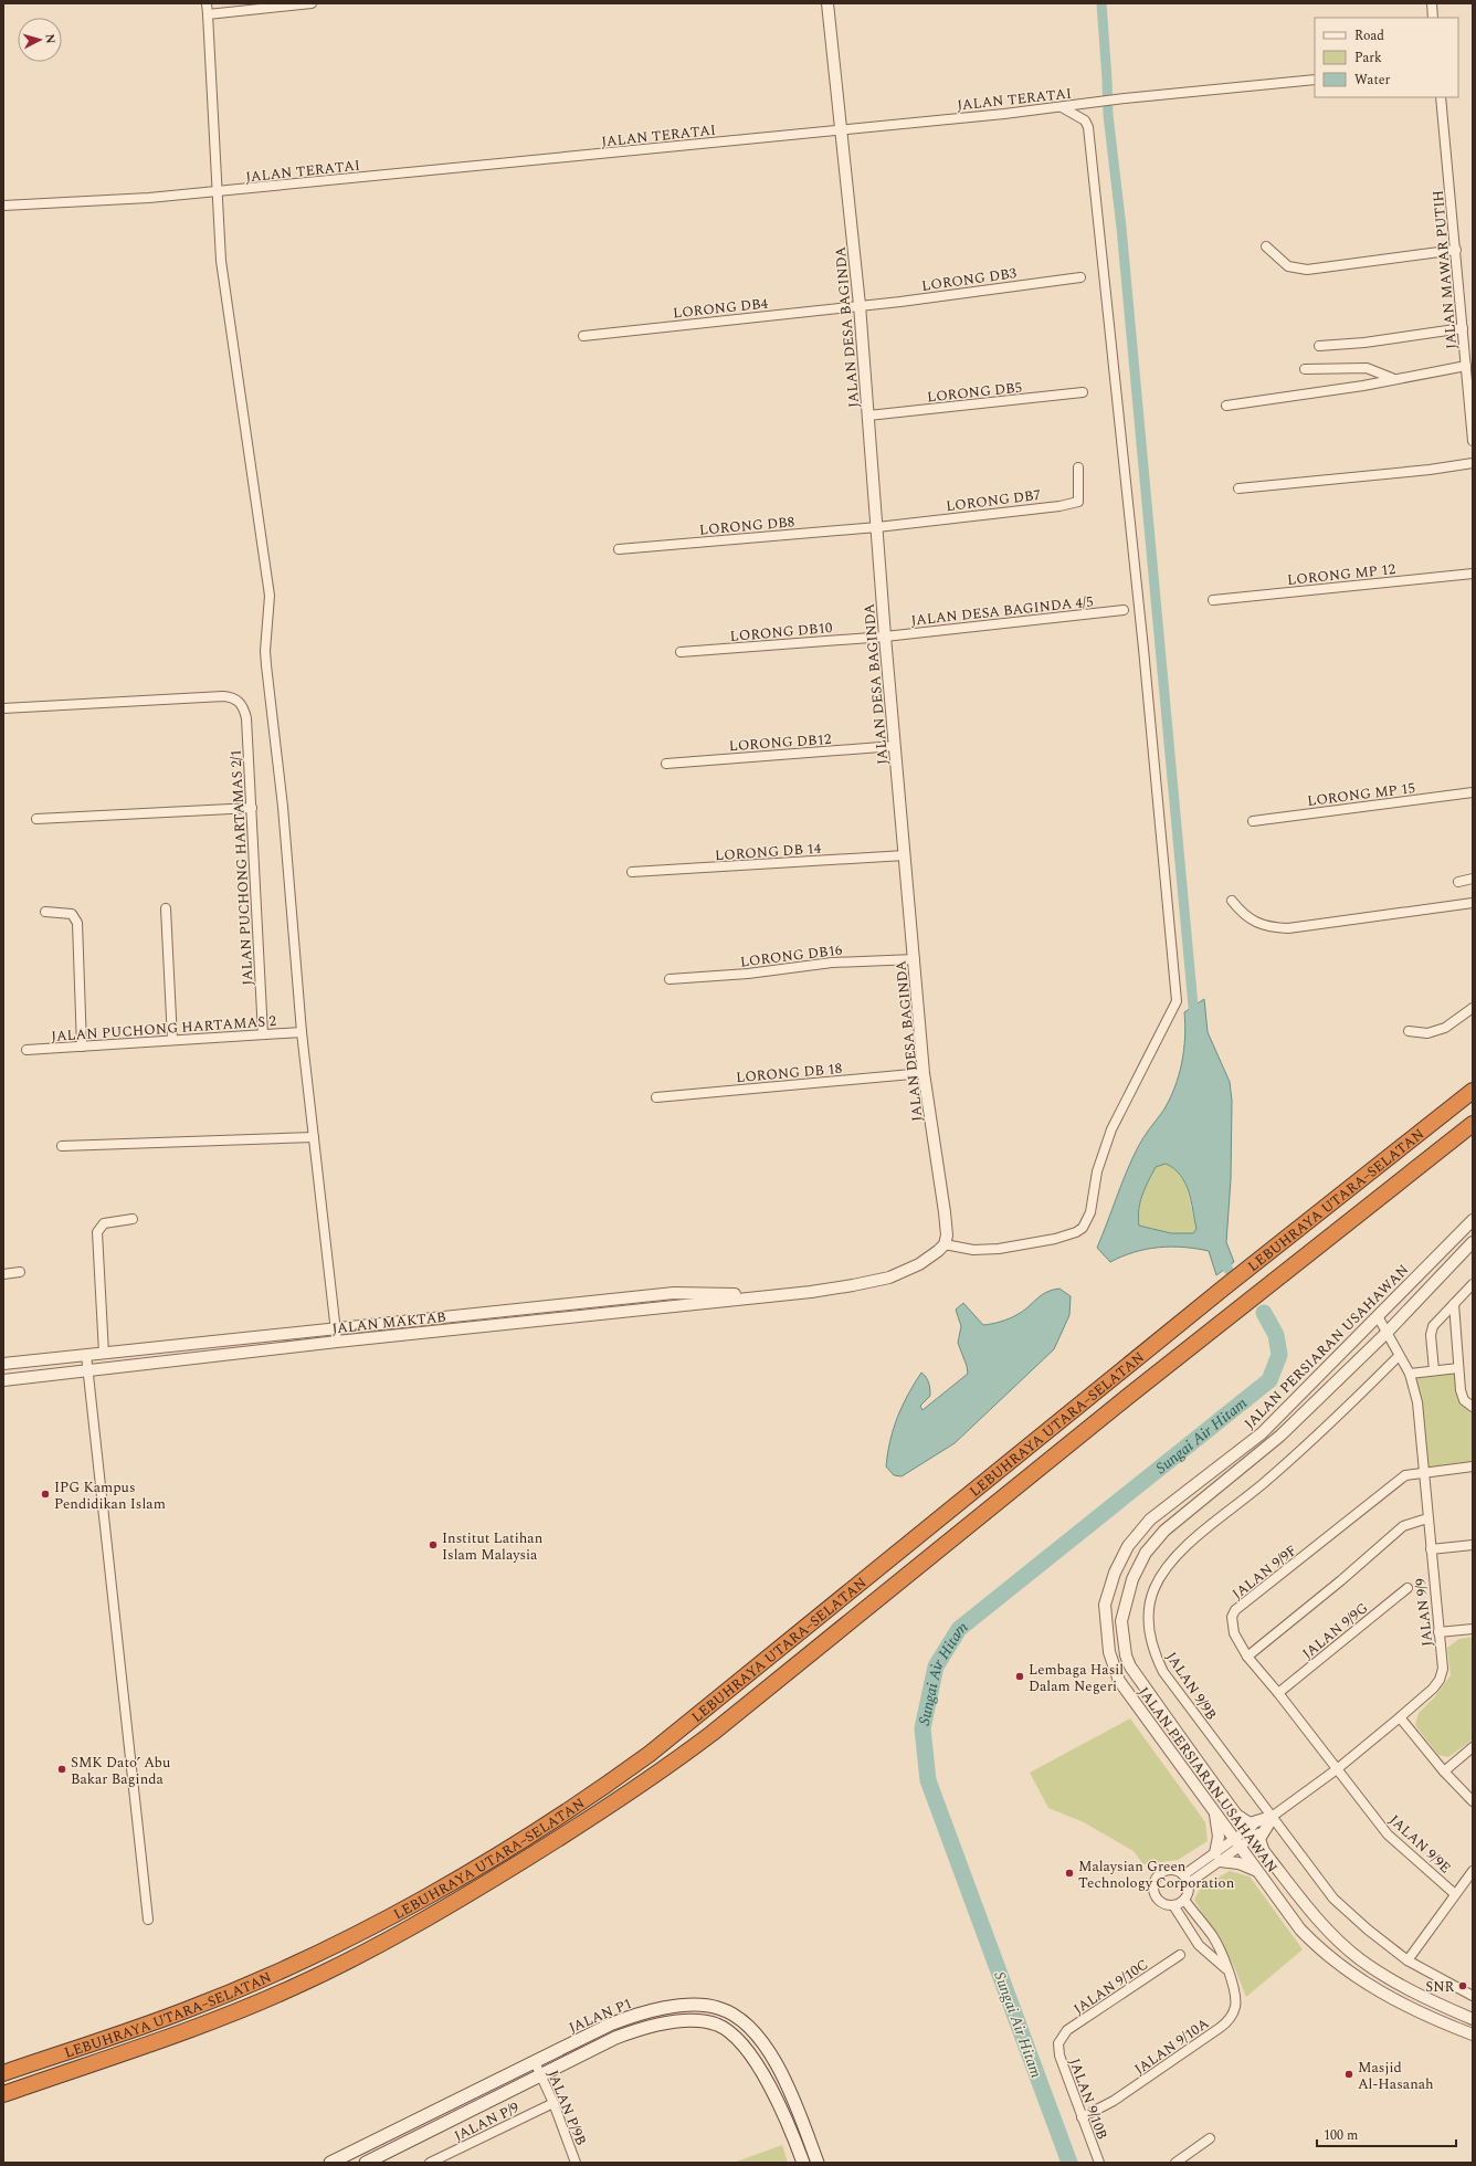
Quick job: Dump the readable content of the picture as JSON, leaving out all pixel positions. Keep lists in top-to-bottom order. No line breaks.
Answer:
{"streets":{"highway":["LEBUHRAYA UTARA–SELATAN"],"main road":["JALAN P1"],"street":["JALAN TERATAI","JALAN MAWAR PUTIH","LORONG DB3","LORONG DB4","JALAN DESA BAGINDA","LORONG DB5","LORONG DB7","LORONG DB8","LORONG MP 12","JALAN DESA BAGINDA 4/5","LORONG DB10","LORONG DB12","LORONG MP 15","LORONG DB 14","JALAN PUCHONG HARTAMAS 2/1","LORONG DB16","JALAN PUCHONG HARTAMAS 2","LORONG DB 18","JALAN MAKTAB","JALAN PERSIARAN USAHAWAN","JALAN 9/9F","JALAN 9/9","JALAN 9/9G","JALAN 9/9B","JALAN 9/9E","JALAN 9/10C","JALAN 9/10A","JALAN 9/10B","JALAN P/9B","JALAN P/9"]},"crossings":[["JALAN TERATAI","JALAN DESA BAGINDA"],["LORONG DB3","LORONG DB4"],["LORONG DB3","JALAN DESA BAGINDA"],["LORONG DB4","JALAN DESA BAGINDA"],["JALAN DESA BAGINDA","LORONG DB5"],["JALAN DESA BAGINDA","LORONG DB7"],["JALAN DESA BAGINDA","LORONG DB8"],["JALAN DESA BAGINDA","JALAN DESA BAGINDA 4/5"],["JALAN DESA BAGINDA","LORONG DB10"],["JALAN DESA BAGINDA","LORONG DB12"],["JALAN DESA BAGINDA","LORONG DB 14"],["JALAN DESA BAGINDA","LORONG DB16"],["JALAN DESA BAGINDA","LORONG DB 18"],["JALAN DESA BAGINDA","JALAN MAKTAB"],["LORONG DB7","LORONG DB8"],["JALAN DESA BAGINDA 4/5","LORONG DB10"],["JALAN PUCHONG HARTAMAS 2/1","JALAN PUCHONG HARTAMAS 2"],["JALAN PERSIARAN USAHAWAN","JALAN 9/9"],["JALAN 9/9F","JALAN 9/9"],["JALAN 9/9F","JALAN 9/9G"],["JALAN 9/9F","JALAN 9/9E"],["JALAN 9/9","JALAN 9/9B"],["JALAN 9/9","JALAN 9/9E"],["JALAN 9/9","JALAN 9/10A"],["JALAN 9/10C","JALAN 9/10B"],["JALAN P1","JALAN P/9B"],["JALAN 9/10A","JALAN 9/10B"],["JALAN P/9B","JALAN P/9"]],"water":["Sungai Air Hitam"],"places":["IPG Kampus Pendidikan Islam","Institut Latihan Islam Malaysia","Lembaga Hasil Dalam Negeri","SMK Dato’ Abu Bakar Baginda","Malaysian Green Technology Corporation","SNR","Masjid Al-Hasanah"],"legend":["Road","Park","Water"],"scale_bar":"100 m","north":"right"}
